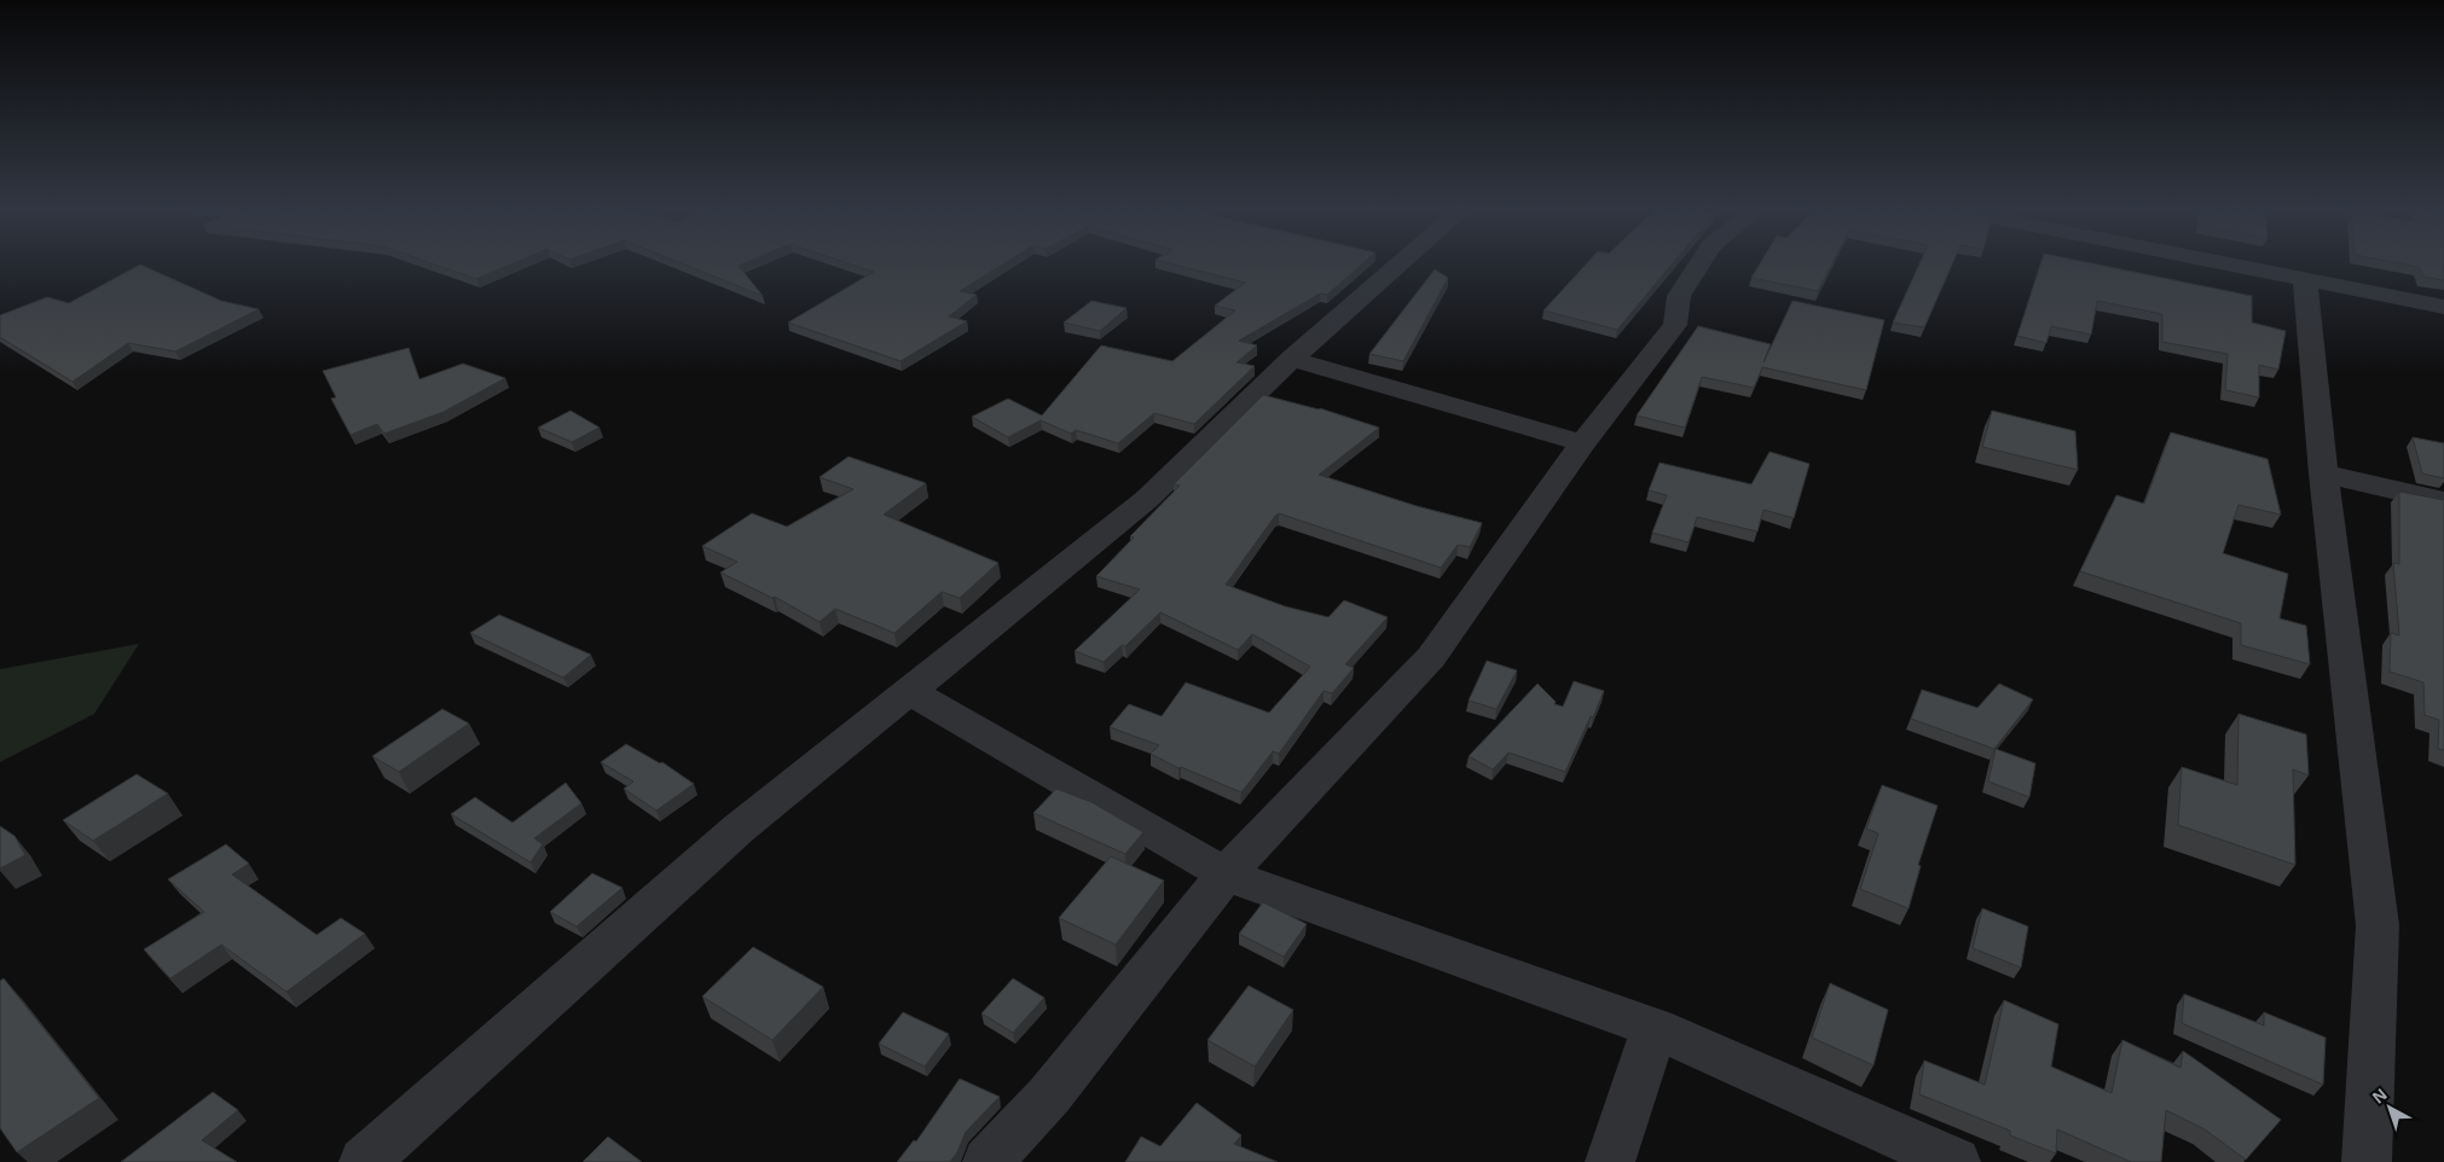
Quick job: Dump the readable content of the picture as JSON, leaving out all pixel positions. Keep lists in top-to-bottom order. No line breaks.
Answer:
{"north":"top left"}
